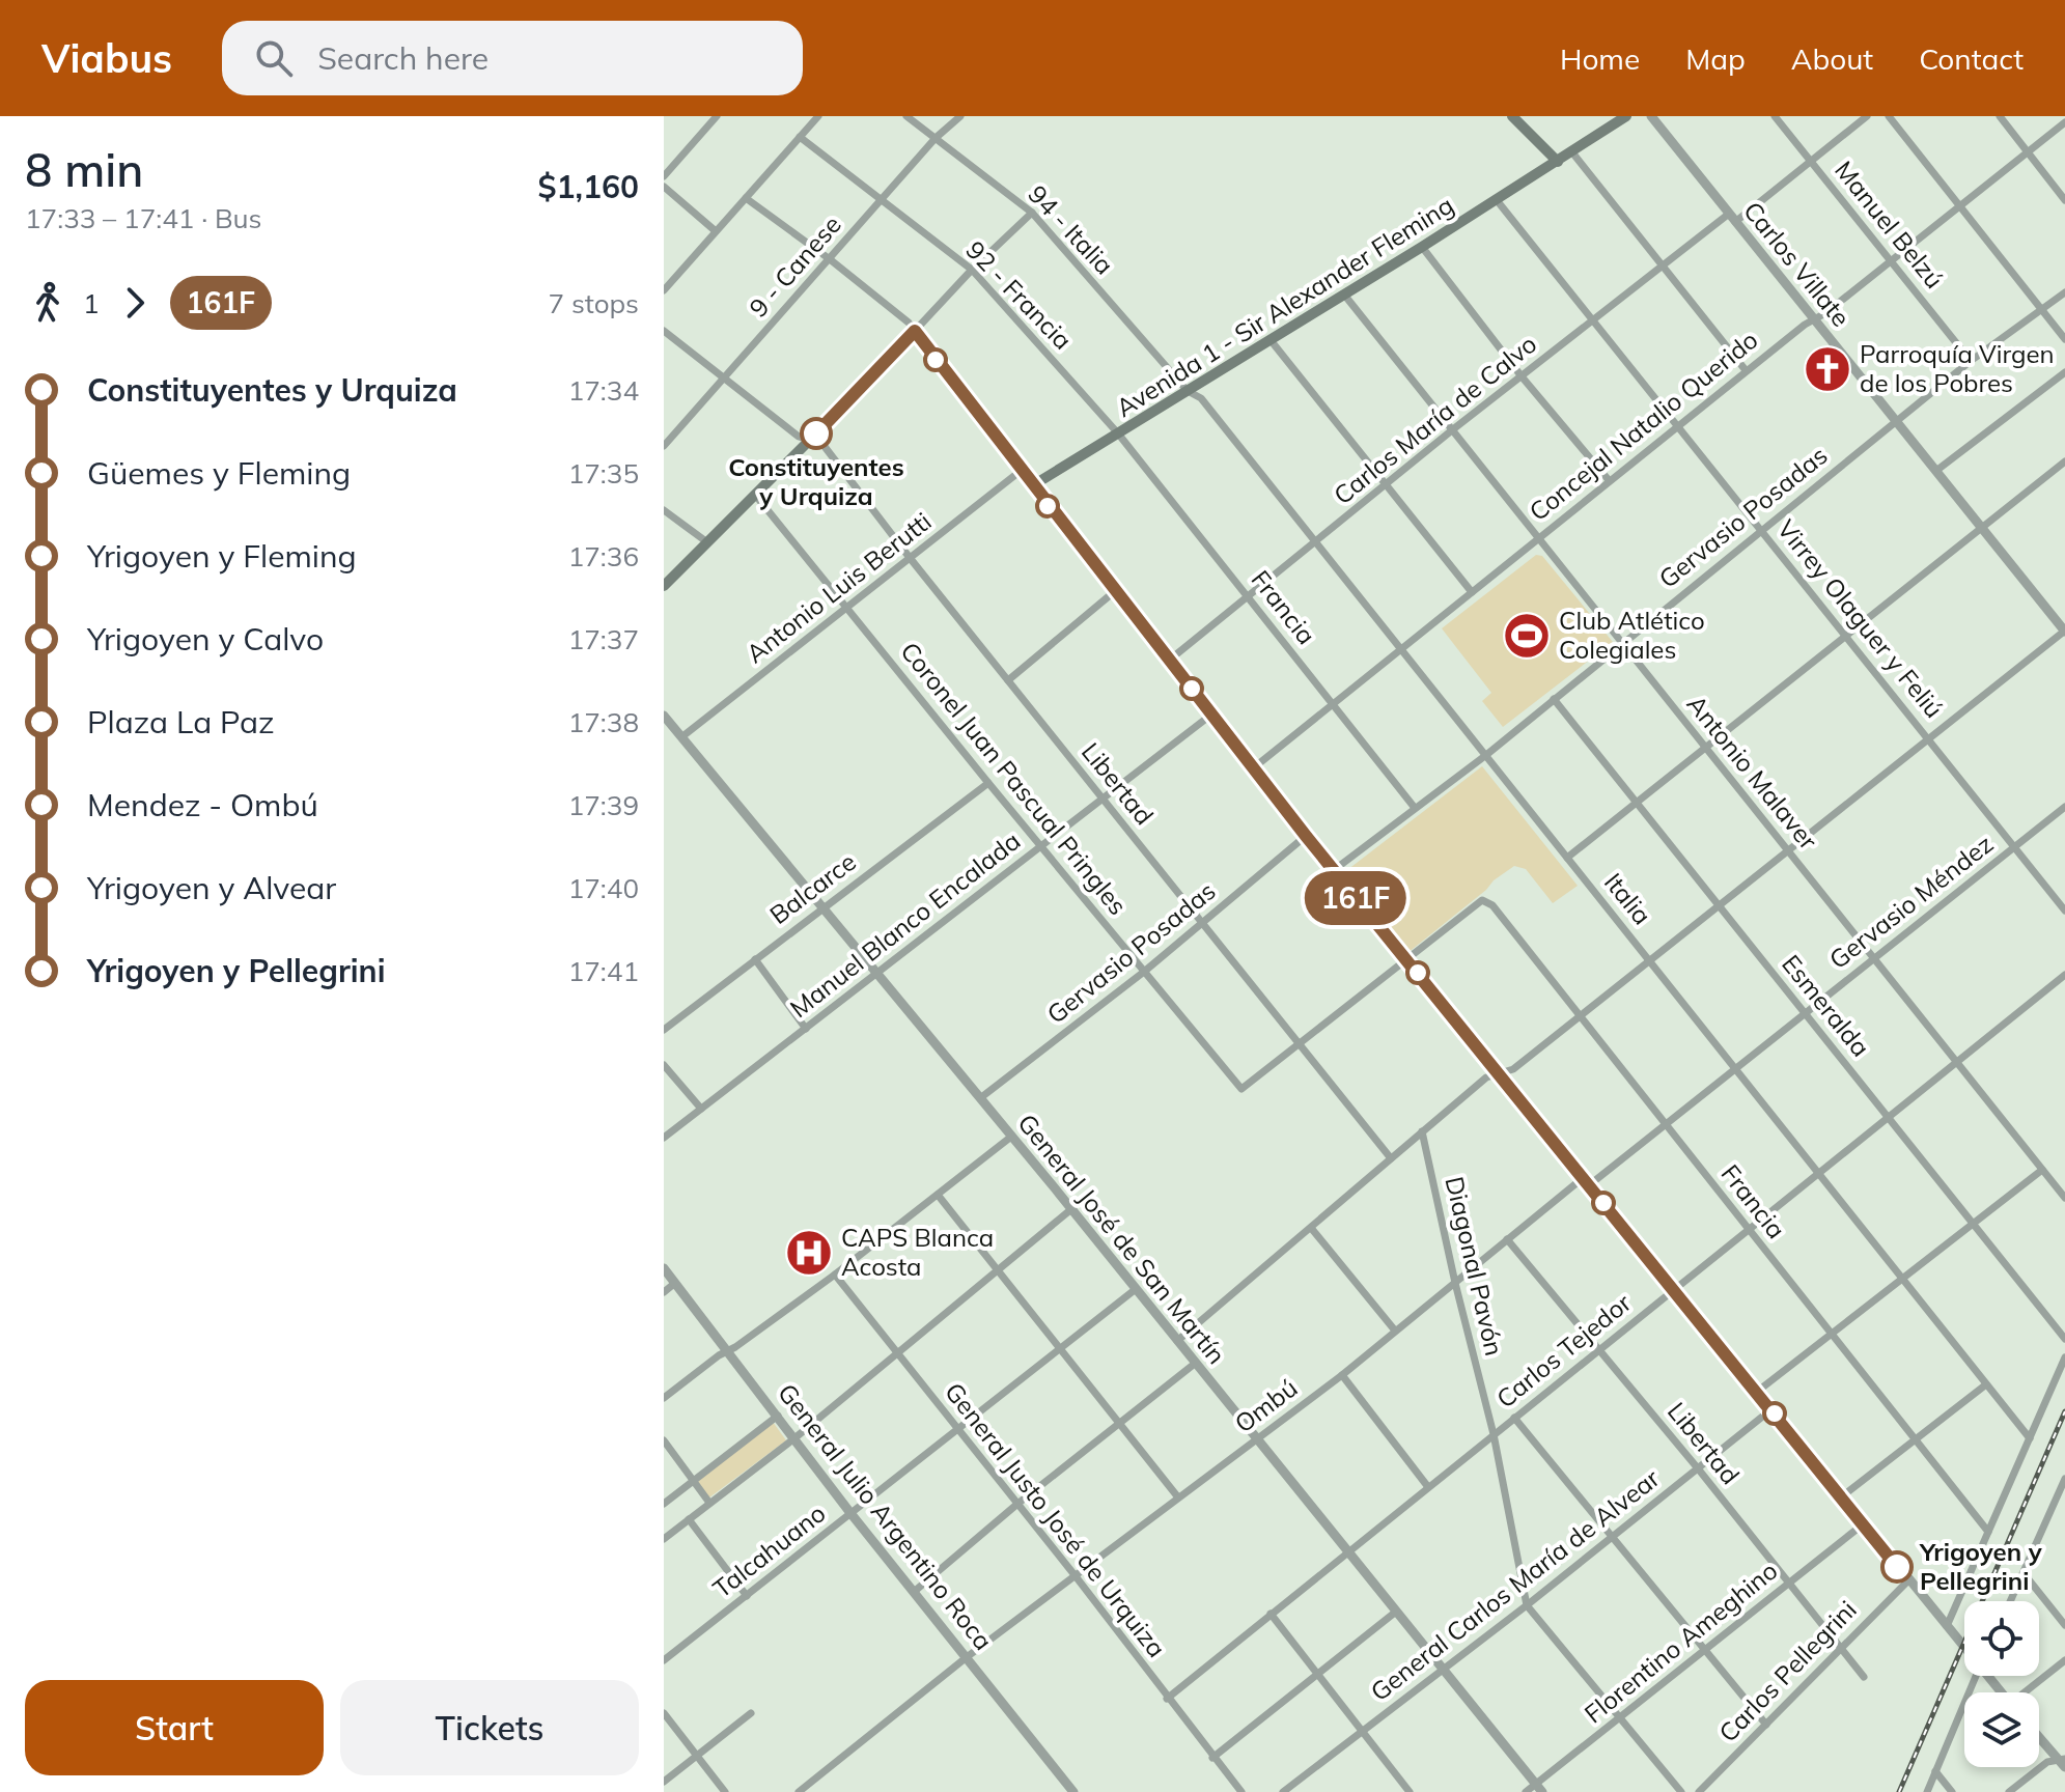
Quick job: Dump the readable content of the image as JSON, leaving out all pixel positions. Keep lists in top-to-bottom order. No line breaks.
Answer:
{"streets":{"main road":["Avenida 1 - Sir Alexander Fleming"],"street":["Manuel Belzú","94 - Italia","Carlos Villate","9 - Canese","92 - Francia","Carlos María de Calvo","Concejal Natalio Querido","Gervasio Posadas","Antonio Luis Berutti","Francia","Virrey Olaguer y Feliú","Antonio Malaver","Coronel Juan Pascual Pringles","Libertad","Balcarce","Italia","Gervasio Méndez","Manuel Blanco Encalada","Esmeralda","General José de San Martín","Diagonal Pavón","Carlos Tejedor","Ombú","General Julio Argentino Roca","General Justo José de Urquiza","Talcahuano","General Carlos María de Alvear","Florentino Ameghino","Carlos Pellegrini"]},"crossings":[["Manuel Belzú","Carlos María de Calvo"],["Manuel Belzú","Concejal Natalio Querido"],["Manuel Belzú","Gervasio Posadas"],["94 - Italia","9 - Canese"],["94 - Italia","Avenida 1 - Sir Alexander Fleming"],["94 - Italia","Italia"],["Carlos Villate","Carlos María de Calvo"],["Carlos Villate","Concejal Natalio Querido"],["Carlos Villate","Gervasio Posadas"],["9 - Canese","92 - Francia"],["9 - Canese","Libertad"],["92 - Francia","Avenida 1 - Sir Alexander Fleming"],["92 - Francia","Francia"],["Avenida 1 - Sir Alexander Fleming","Francia"],["Avenida 1 - Sir Alexander Fleming","Virrey Olaguer y Feliú"],["Avenida 1 - Sir Alexander Fleming","Antonio Malaver"],["Avenida 1 - Sir Alexander Fleming","Italia"],["Carlos María de Calvo","Francia"],["Carlos María de Calvo","Virrey Olaguer y Feliú"],["Carlos María de Calvo","Antonio Malaver"],["Carlos María de Calvo","Italia"],["Concejal Natalio Querido","Francia"],["Concejal Natalio Querido","Virrey Olaguer y Feliú"],["Concejal Natalio Querido","Antonio Malaver"],["Concejal Natalio Querido","Italia"],["Gervasio Posadas","Francia"],["Gervasio Posadas","Virrey Olaguer y Feliú"],["Gervasio Posadas","Antonio Malaver"],["Gervasio Posadas","Coronel Juan Pascual Pringles"],["Gervasio Posadas","Libertad"],["Gervasio Posadas","Italia"],["Gervasio Posadas","Esmeralda"],["Gervasio Posadas","General José de San Martín"],["Antonio Luis Berutti","Coronel Juan Pascual Pringles"],["Antonio Luis Berutti","Libertad"],["Antonio Luis Berutti","General José de San Martín"],["Francia","Gervasio Méndez"],["Francia","Carlos Tejedor"],["Virrey Olaguer y Feliú","Gervasio Méndez"],["Antonio Malaver","Gervasio Méndez"],["Antonio Malaver","Carlos Tejedor"],["Coronel Juan Pascual Pringles","Libertad"],["Coronel Juan Pascual Pringles","Balcarce"],["Coronel Juan Pascual Pringles","Manuel Blanco Encalada"],["Libertad","Manuel Blanco Encalada"],["Libertad","Carlos Tejedor"],["Libertad","Ombú"],["Libertad","General Carlos María de Alvear"],["Libertad","Florentino Ameghino"],["Libertad","Carlos Pellegrini"],["Balcarce","General José de San Martín"],["Italia","Gervasio Méndez"],["Italia","Carlos Tejedor"],["Gervasio Méndez","Esmeralda"],["Gervasio Méndez","Ombú"],["Manuel Blanco Encalada","General José de San Martín"],["Esmeralda","Carlos Tejedor"],["General José de San Martín","Carlos Tejedor"],["General José de San Martín","Ombú"],["General José de San Martín","Talcahuano"],["General José de San Martín","General Carlos María de Alvear"],["General José de San Martín","Florentino Ameghino"],["Diagonal Pavón","Carlos Tejedor"],["Diagonal Pavón","Ombú"],["Diagonal Pavón","General Carlos María de Alvear"],["Carlos Tejedor","General Justo José de Urquiza"],["Ombú","General Julio Argentino Roca"],["Ombú","General Justo José de Urquiza"],["General Julio Argentino Roca","Talcahuano"],["General Justo José de Urquiza","Talcahuano"]],"places":{"church":["Parroquía Virgen de los Pobres"],"other":["Constituyentes y Urquiza","Yrigoyen y Pellegrini"],"sports":["Club Atlético Colegiales"],"hospital":["CAPS Blanca Acosta"]},"lines":["bus line 161F"],"page":{"header":"Viabus","search":"Search here","nav":["Home","Map","About","Contact"],"heading":["8 min","17:33 – 17:41 · Bus","$1,160"],"on_map":"161F","legs":["1","161F","7 stops"],"list":[{"name":"Constituyentes y Urquiza","value":"17:34"},{"name":"Güemes y Fleming","value":"17:35"},{"name":"Yrigoyen y Fleming","value":"17:36"},{"name":"Yrigoyen y Calvo","value":"17:37"},{"name":"Plaza La Paz","value":"17:38"},{"name":"Mendez - Ombú","value":"17:39"},{"name":"Yrigoyen y Alvear","value":"17:40"},{"name":"Yrigoyen y Pellegrini","value":"17:41"}],"buttons":["Start","Tickets"]}}
